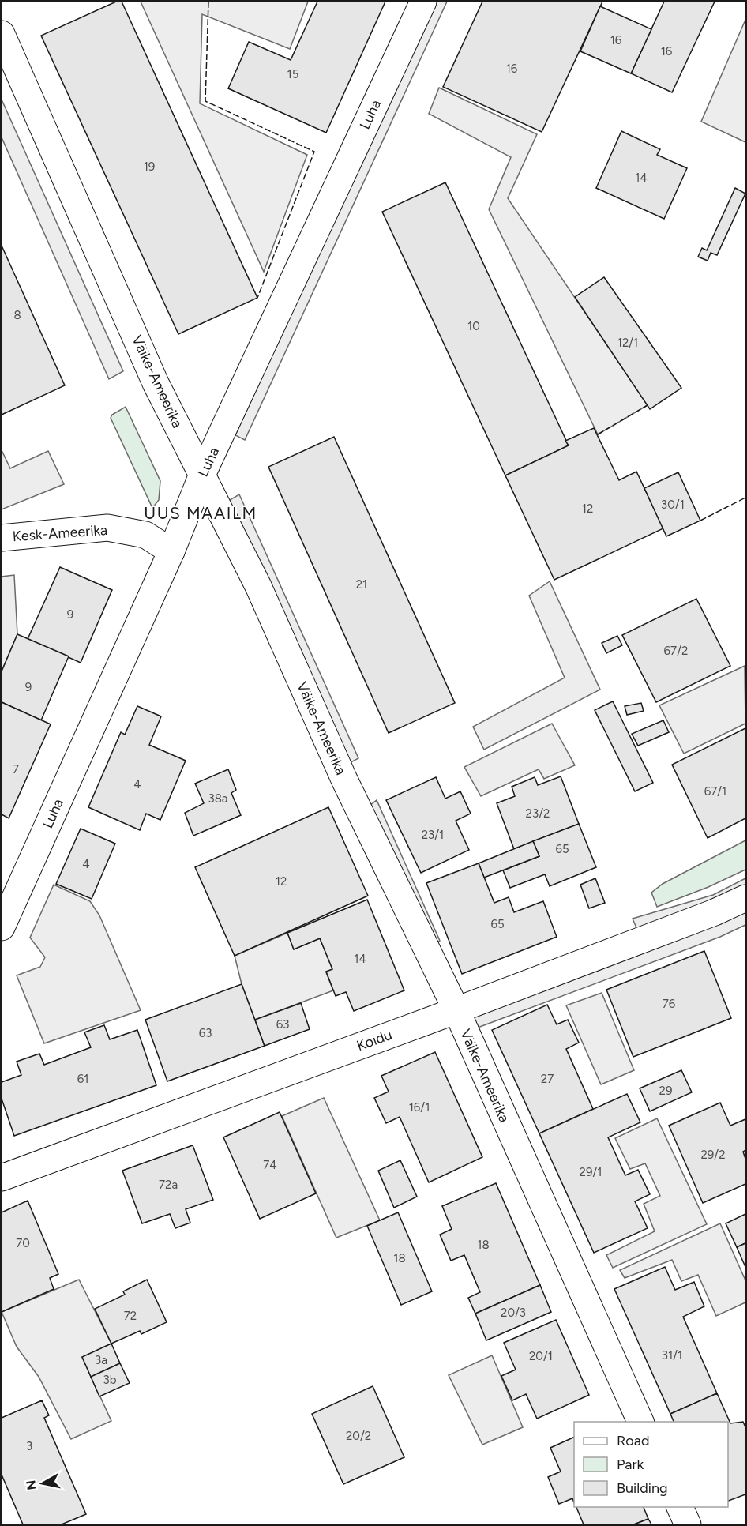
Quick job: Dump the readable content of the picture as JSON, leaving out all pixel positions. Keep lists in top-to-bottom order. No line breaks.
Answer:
{"streets":{"street":["Luha","Väike-Ameerika","Kesk-Ameerika","Koidu"]},"crossings":[["Luha","Väike-Ameerika"],["Luha","Kesk-Ameerika"],["Väike-Ameerika","Koidu"]],"districts":["UUS MAAILM"],"house_numbers":["16","16","16","15","19","14","8","10","12/1","30/1","12","21","9","67/2","9","7","4","67/1","38a","23/2","23/1","65","4","12","65","14","76","63","63","61","27","29","16/1","29/2","74","29/1","72a","70","18","18","20/3","72","31/1","20/1","3a","3b","20/2","3"],"legend":["Road","Park","Building"],"north":"left"}
